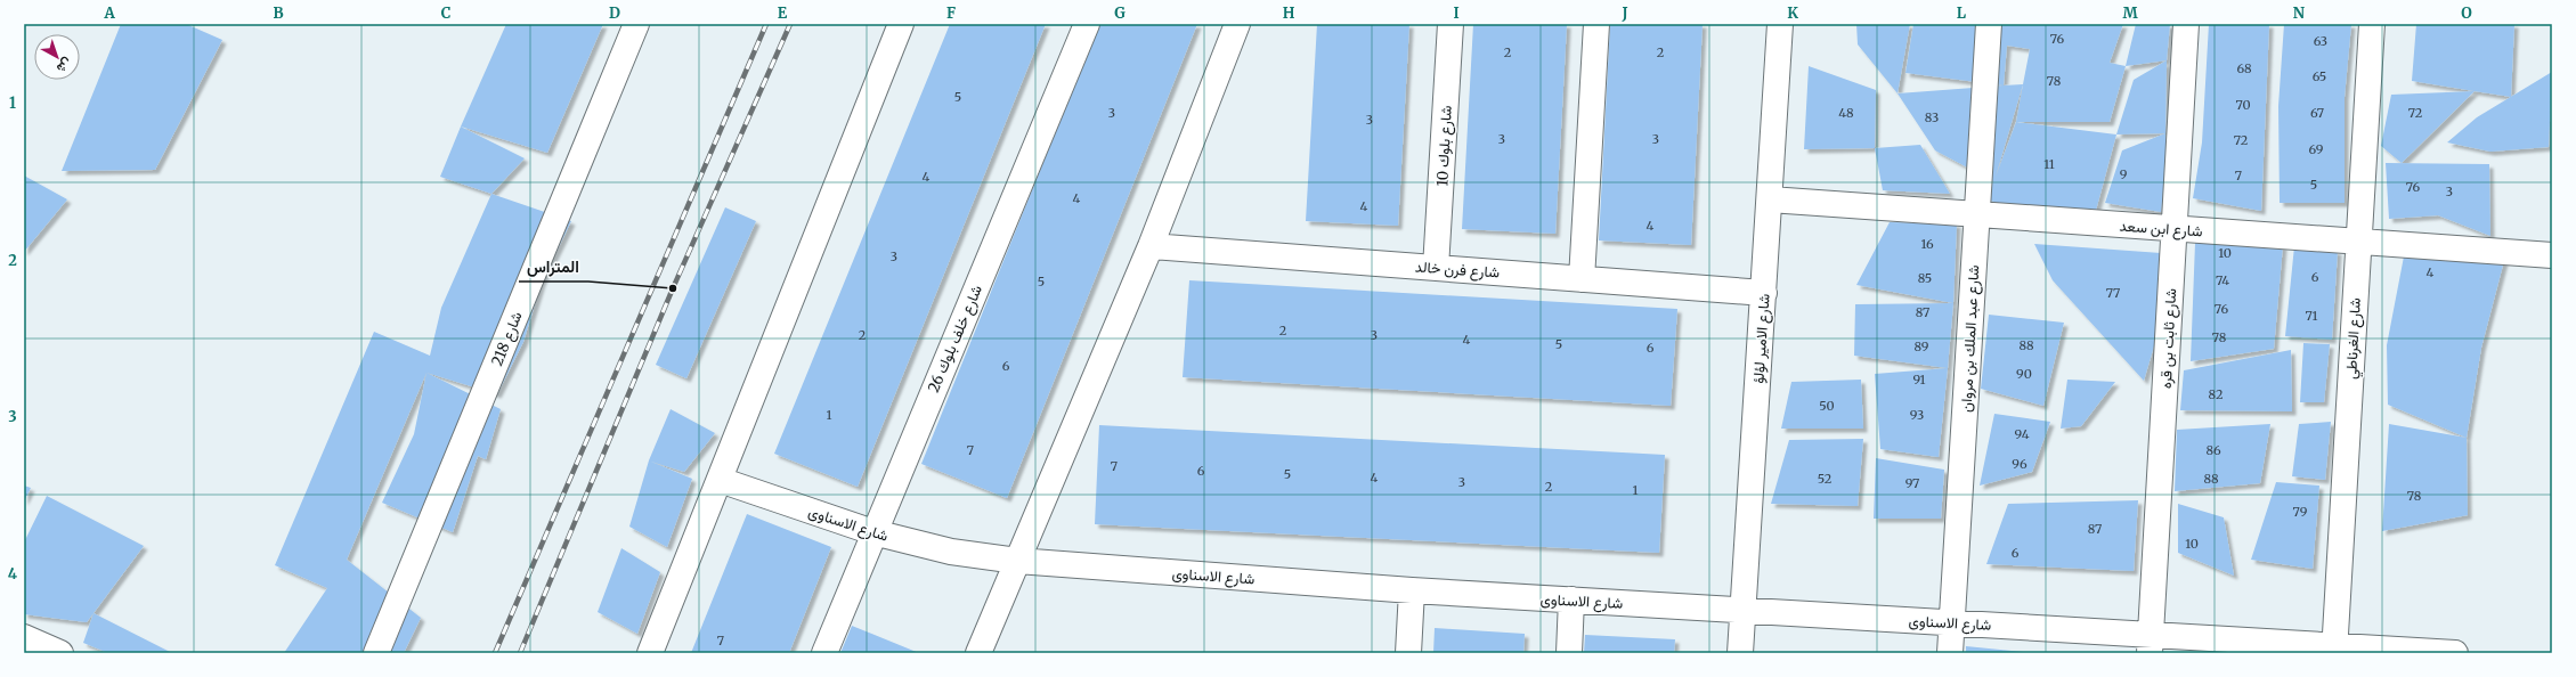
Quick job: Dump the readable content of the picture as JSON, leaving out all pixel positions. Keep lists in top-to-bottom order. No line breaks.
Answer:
{"streets":{"street":["شارع بلوك 10","شارع ابن سعد","شارع فرن خالد","شارع 218","شارع خلف بلوك 26","شارع الامير لؤلؤ","شارع عبد الملك بن مروان","شارع ثابت بن قره","شارع الغرناطي","شارع الاسناوى"]},"crossings":[["شارع بلوك 10","شارع فرن خالد"],["شارع ابن سعد","شارع الامير لؤلؤ"],["شارع ابن سعد","شارع عبد الملك بن مروان"],["شارع ابن سعد","شارع ثابت بن قره"],["شارع ابن سعد","شارع الغرناطي"],["شارع فرن خالد","شارع الامير لؤلؤ"],["شارع خلف بلوك 26","شارع الاسناوى"],["شارع الامير لؤلؤ","شارع الاسناوى"],["شارع عبد الملك بن مروان","شارع الاسناوى"],["شارع ثابت بن قره","شارع الاسناوى"],["شارع الغرناطي","شارع الاسناوى"]],"places":["المتراس"],"house_numbers":["76","63","2","2","68","65","78","5","70","3","48","67","72","83","3","3","3","72","69","11","9","7","4","5","76","3","4","4","4","16","10","3","4","6","85","74","5","77","76","87","71","2","2","3","78","4","5","88","89","6","6","90","91","82","50","1","93","94","7","86","96","7","6","5","4","52","88","3","97","2","1","78","79","87","10","6","7"],"north":"bottom right","grid":{"columns":["A","B","C","D","E","F","G","H","I","J","K","L","M","N","O"],"rows":["1","2","3","4"]}}
